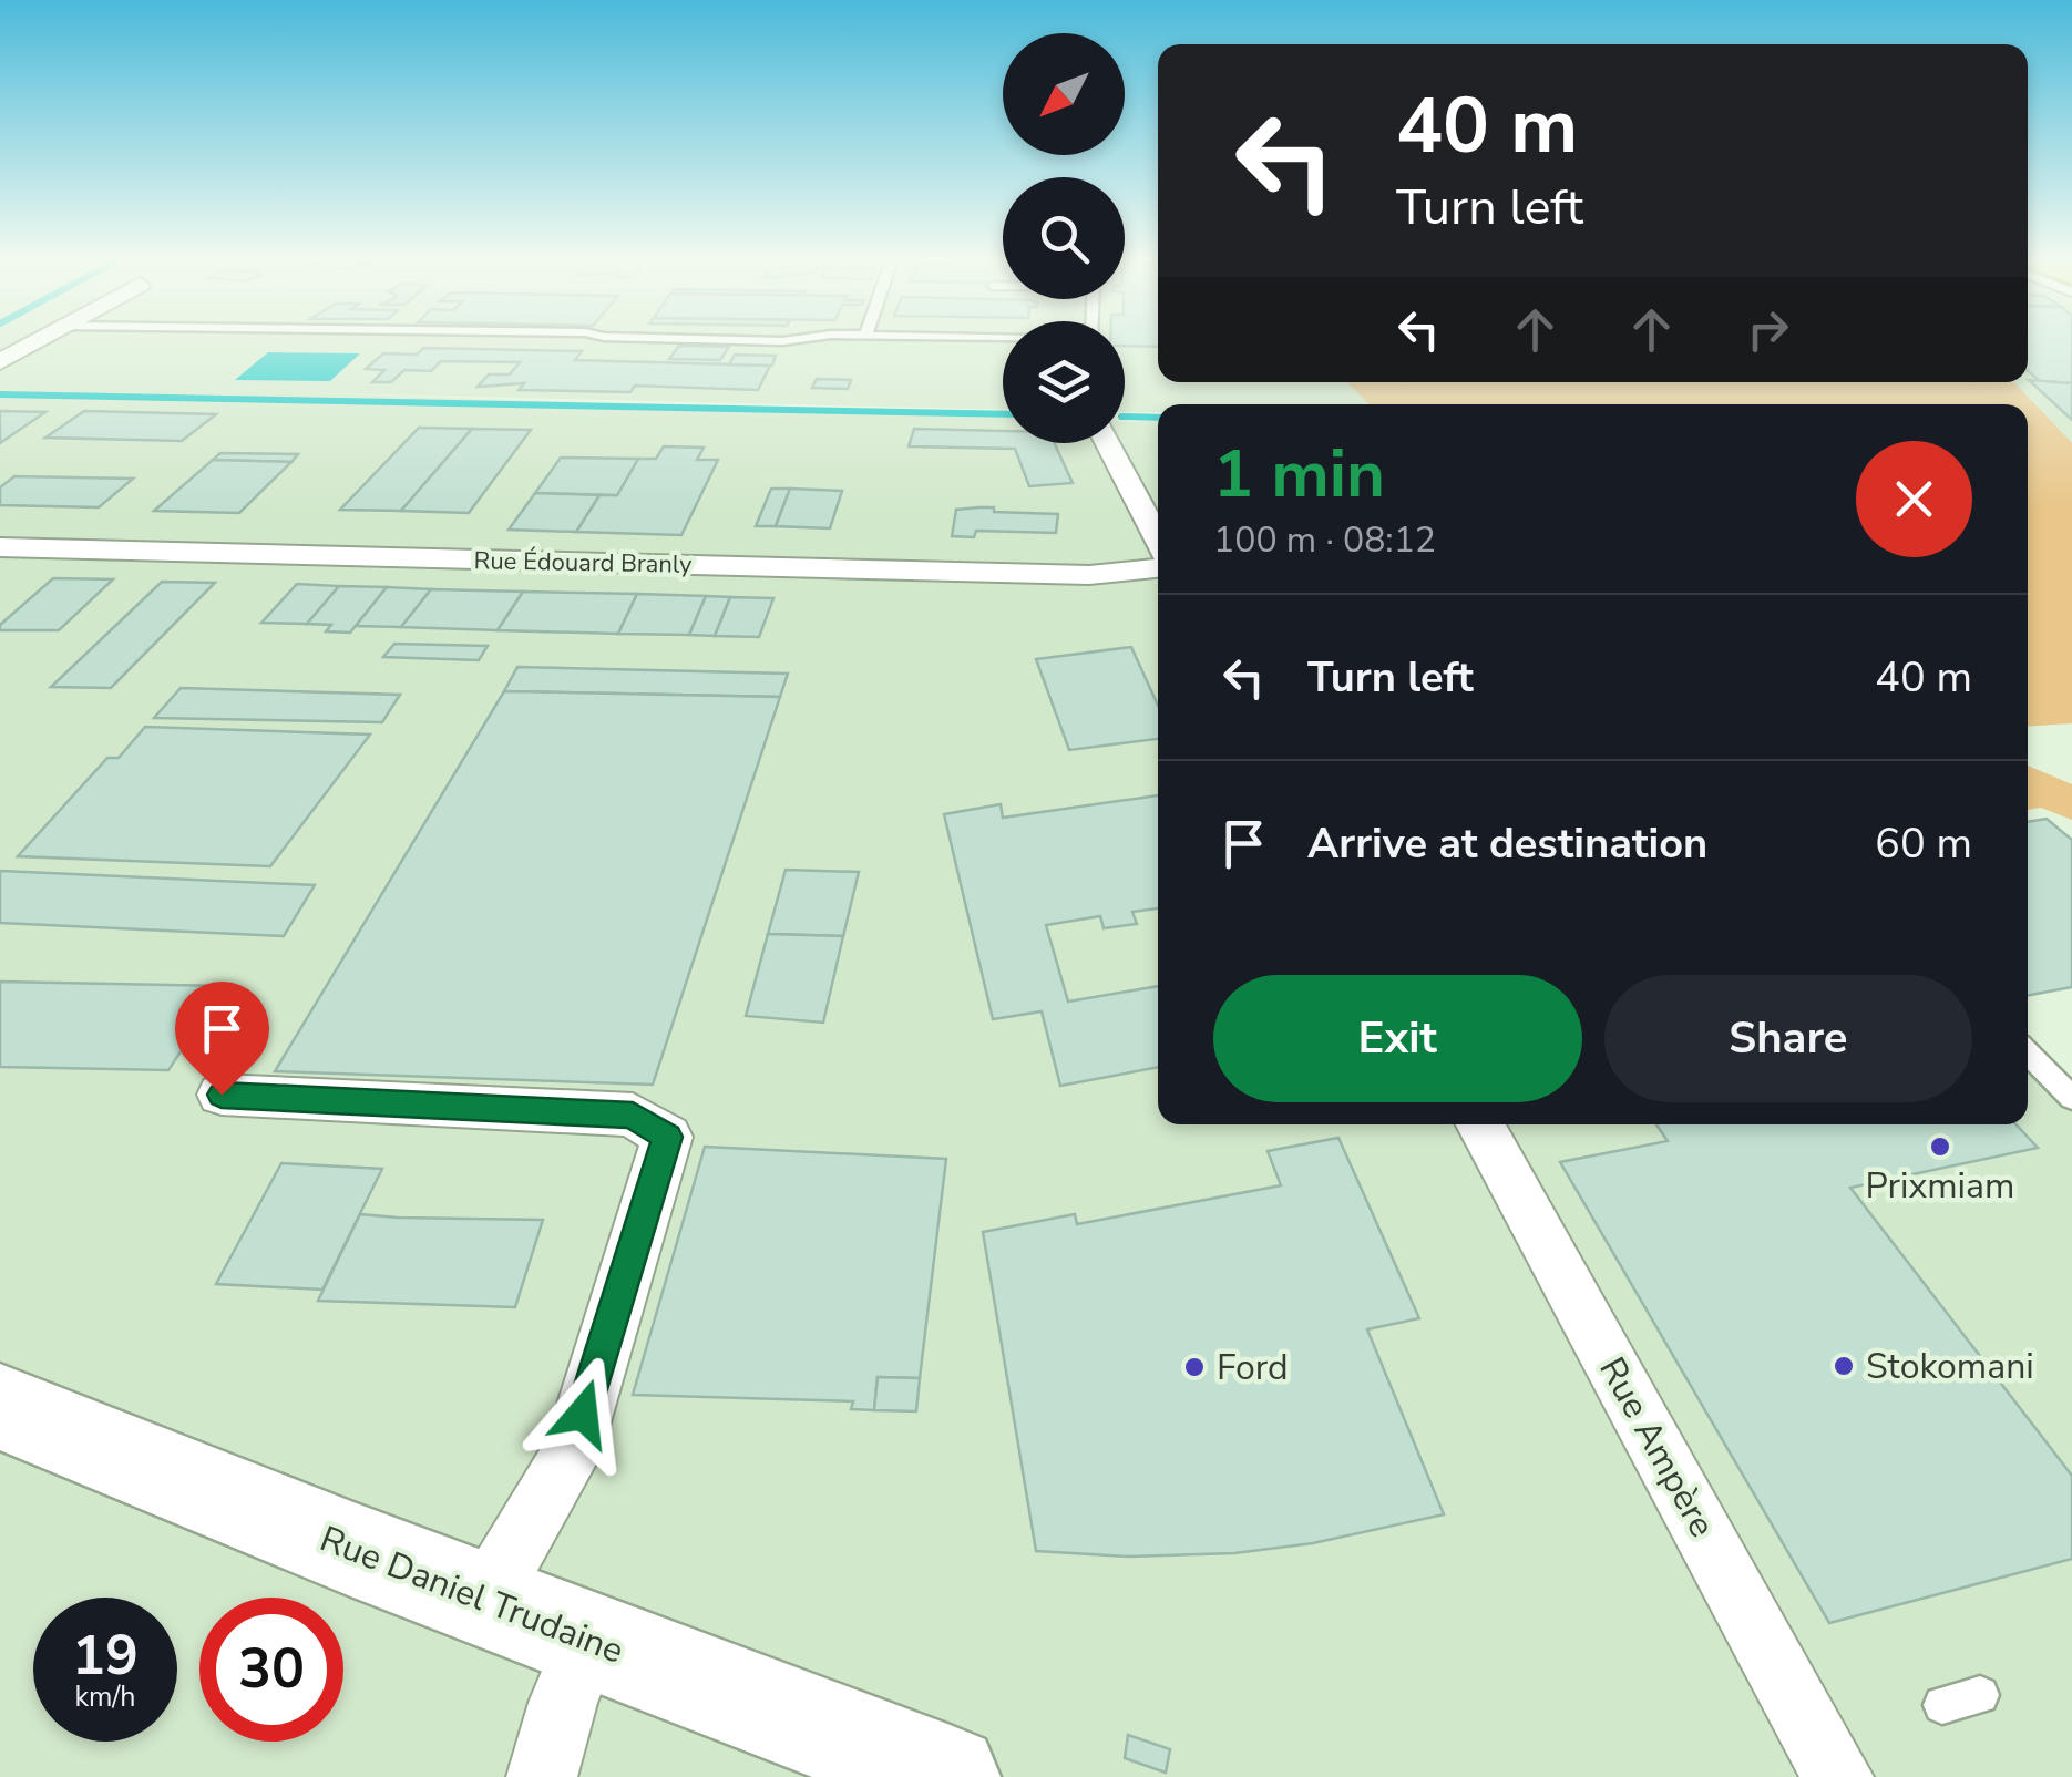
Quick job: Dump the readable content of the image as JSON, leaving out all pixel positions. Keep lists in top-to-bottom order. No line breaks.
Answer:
{"streets":{"main road":["Rue Daniel Trudaine"],"street":["Rue Édouard Branly","Rue Ampère"]},"places":["Prixmiam","Stokomani","Ford"],"north":"bottom left","page":{"turn":["40 m","Turn left"],"heading":["1 min","100 m · 08:12"],"list":[{"name":"Turn left","value":"40 m"},{"name":"Arrive at destination","value":"60 m"}],"buttons":["Exit","Share"],"speed":"19 km/h","limit":"30"}}
